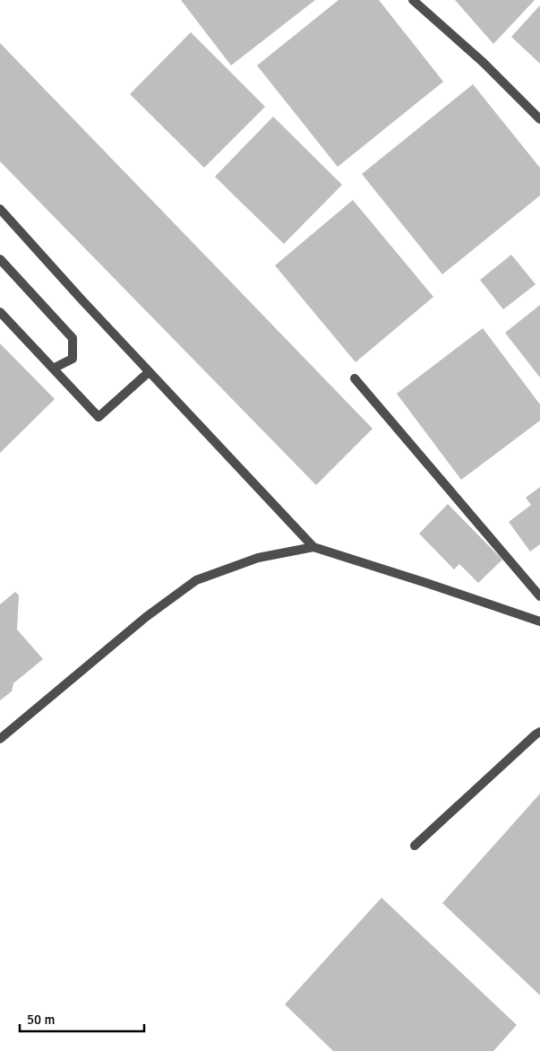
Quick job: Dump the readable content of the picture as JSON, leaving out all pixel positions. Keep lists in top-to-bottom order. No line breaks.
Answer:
{"scale_bar":"50 m"}
